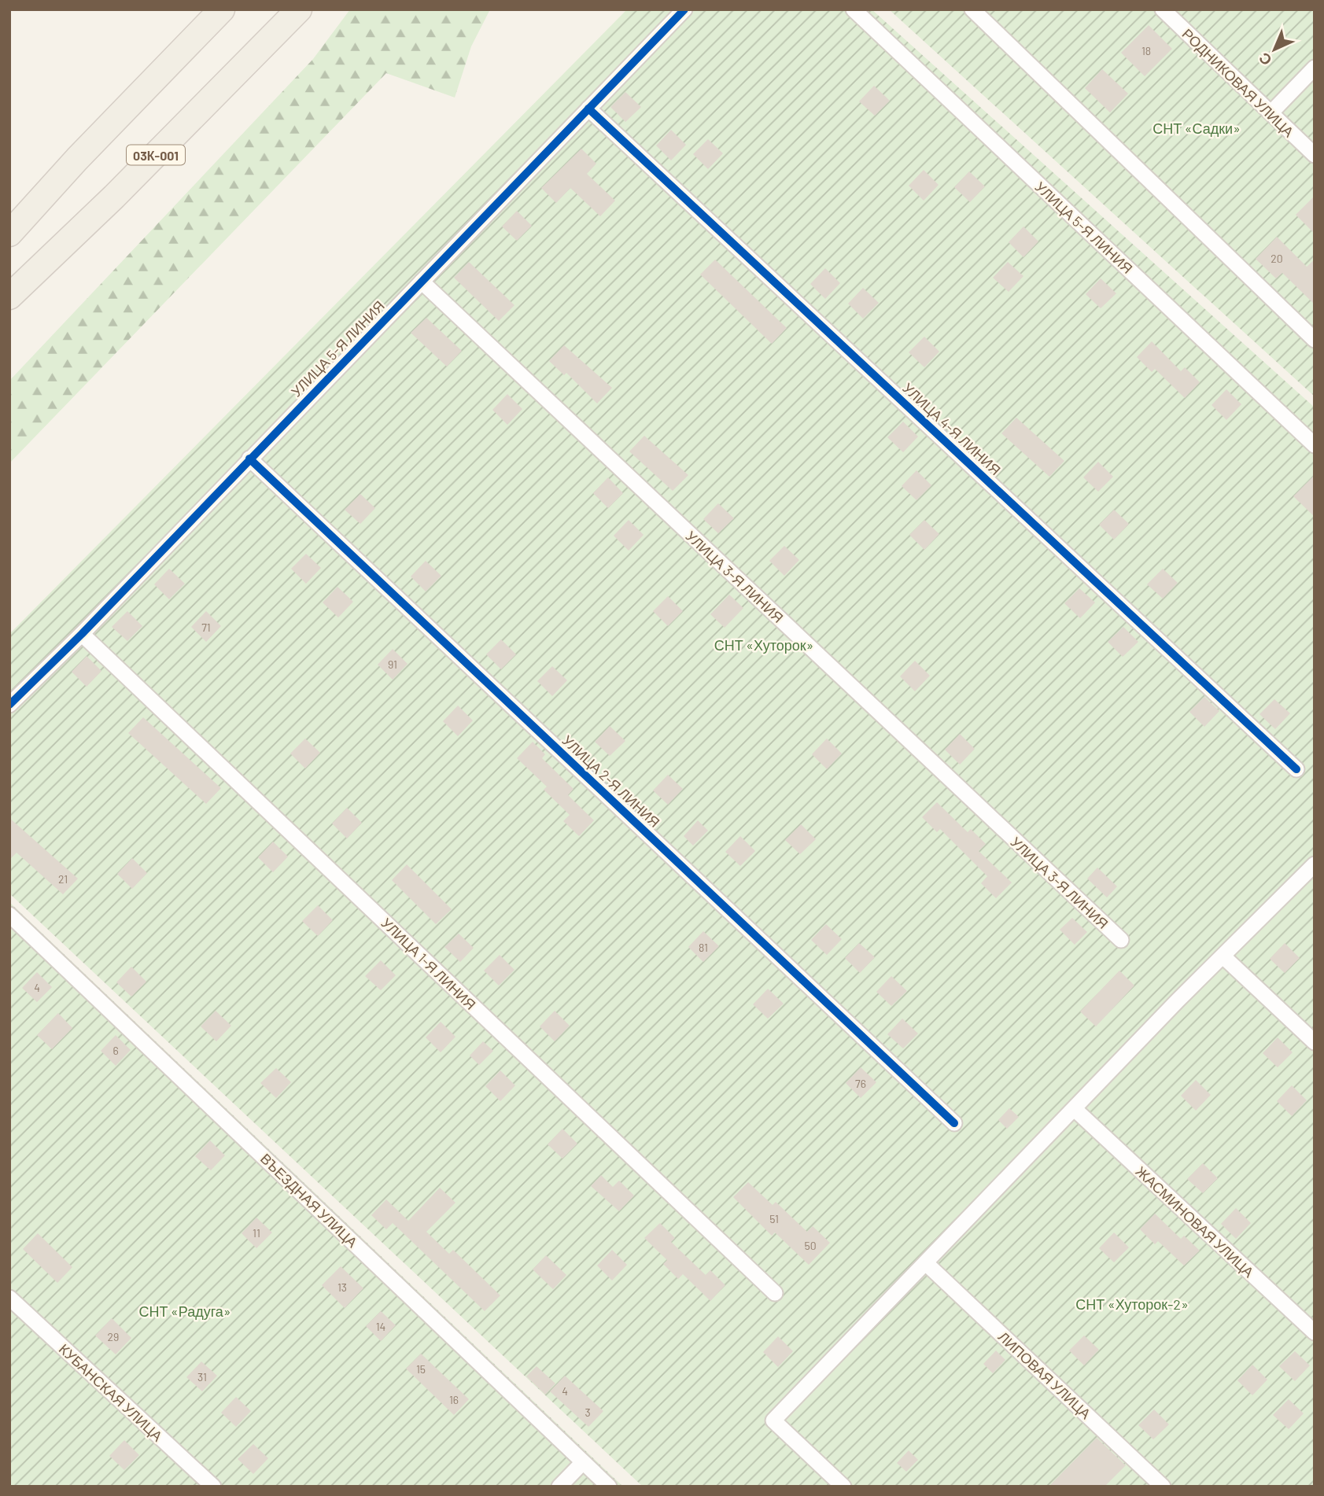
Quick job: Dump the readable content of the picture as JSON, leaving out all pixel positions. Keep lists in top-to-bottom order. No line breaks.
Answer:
{"streets":{"main road":["03К-001"],"street":["РОДНИКОВАЯ УЛИЦА","УЛИЦА 5-Я ЛИНИЯ","УЛИЦА 4-Я ЛИНИЯ","УЛИЦА 3-Я ЛИНИЯ","УЛИЦА 2-Я ЛИНИЯ","УЛИЦА 1-Я ЛИНИЯ","ВЪЕЗДНАЯ УЛИЦА","ЖАСМИНОВАЯ УЛИЦА","ЛИПОВАЯ УЛИЦА","КУБАНСКАЯ УЛИЦА"]},"crossings":[["УЛИЦА 5-Я ЛИНИЯ","УЛИЦА 4-Я ЛИНИЯ"],["УЛИЦА 5-Я ЛИНИЯ","УЛИЦА 3-Я ЛИНИЯ"],["УЛИЦА 5-Я ЛИНИЯ","УЛИЦА 2-Я ЛИНИЯ"],["УЛИЦА 5-Я ЛИНИЯ","УЛИЦА 1-Я ЛИНИЯ"]],"parks":["СНТ «Садки»","СНТ «Хуторок»","СНТ «Хуторок-2»","СНТ «Радуга»"],"house_numbers":["18","20","71","91","21","81","4","6","76","51","11","50","13","14","29","15","31","4","16","3"],"north":"bottom left"}
